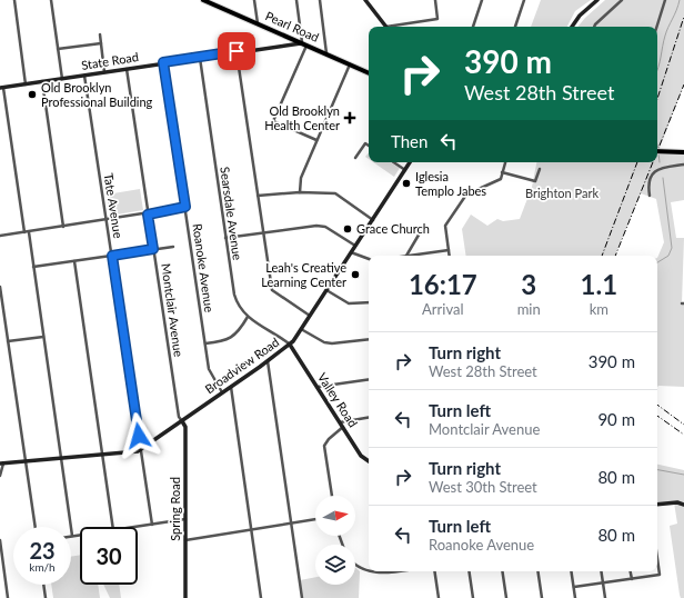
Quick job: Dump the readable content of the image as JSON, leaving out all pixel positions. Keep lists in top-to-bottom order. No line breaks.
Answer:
{"streets":{"main road":["Pearl Road","State Road","Broadview Road","Valley Road","Spring Road"],"street":["Tate Avenue","Searsdale Avenue","Roanoke Avenue","Montclair Avenue"]},"crossings":[["Pearl Road","State Road"],["State Road","Tate Avenue"],["State Road","Searsdale Avenue"],["State Road","Roanoke Avenue"],["State Road","Montclair Avenue"],["Tate Avenue","Broadview Road"],["Searsdale Avenue","Broadview Road"],["Searsdale Avenue","Valley Road"],["Roanoke Avenue","Broadview Road"],["Montclair Avenue","Broadview Road"],["Montclair Avenue","Spring Road"],["Broadview Road","Valley Road"],["Broadview Road","Spring Road"]],"parks":["Brighton Park"],"places":{"other":["Old Brooklyn Professional Building","Iglesia Templo Jabes","Grace Church","Leah's Creative Learning Center"],"health":["Old Brooklyn Health Center"]},"north":"right","page":{"turn":["390 m","West 28th Street"],"then":"Then","eta":["16:17","Arrival","3","min","1.1","km"],"list":[{"name":"Turn right","note":"West 28th Street","value":"390 m"},{"name":"Turn left","note":"Montclair Avenue","value":"90 m"},{"name":"Turn right","note":"West 30th Street","value":"80 m"},{"name":"Turn left","note":"Roanoke Avenue","value":"80 m"}],"speed":"23 km/h","limit":"30"}}
